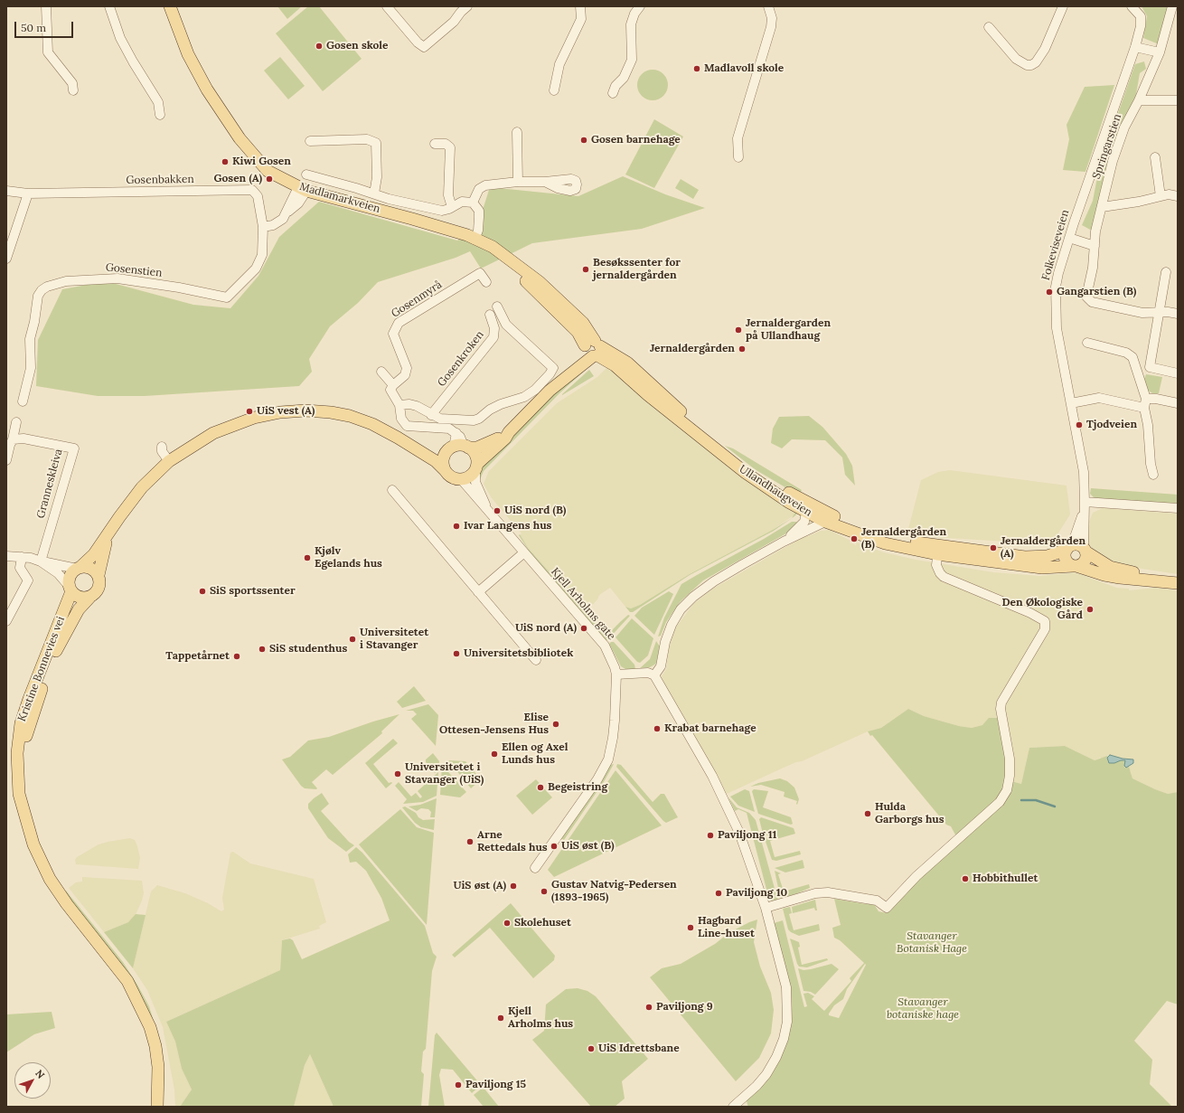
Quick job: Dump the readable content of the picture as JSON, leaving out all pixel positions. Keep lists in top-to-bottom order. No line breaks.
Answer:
{"streets":{"main road":["Madlamarkveien","Ullandhaugveien","Kristine Bonnevies vei"],"street":["Springarstien","Gosenbakken","Folkeviseveien","Gosenstien","Gosenmyrå","Gosenkroken","Granneskleiva","Kjell Arholms gate"]},"crossings":[["Gosenbakken","Gosenstien"],["Madlamarkveien","Ullandhaugveien"],["Folkeviseveien","Ullandhaugveien"]],"parks":["Stavanger Botanisk Hage","Stavanger botaniske hage"],"places":["Gosen skole","Madlavoll skole","Gosen barnehage","Kiwi Gosen","Gosen (A)","Besøkssenter for jernaldergården","Gangarstien (B)","Jernaldergarden på Ullandhaug","Jernaldergården","UiS vest (A)","Tjodveien","UiS nord (B)","Ivar Langens hus","Jernaldergården (B)","Jernaldergården (A)","Kjølv Egelands hus","SiS sportssenter","Den Økologiske Gård","UiS nord (A)","Universitetet i Stavanger","SiS studenthus","Universitetsbibliotek","Tappetårnet","Elise Ottesen-Jensens Hus","Krabat barnehage","Ellen og Axel Lunds hus","Universitetet i Stavanger (UiS)","Begeistring","Hulda Garborgs hus","Paviljong 11","Arne Rettedals hus","UiS øst (B)","Hobbithullet","UiS øst (A)","Gustav Natvig-Pedersen (1893-1965)","Paviljong 10","Skolehuset","Hagbard Line-huset","Paviljong 9","Kjell Arholms hus","UiS Idrettsbane","Paviljong 15"],"scale_bar":"50 m","north":"top right"}
